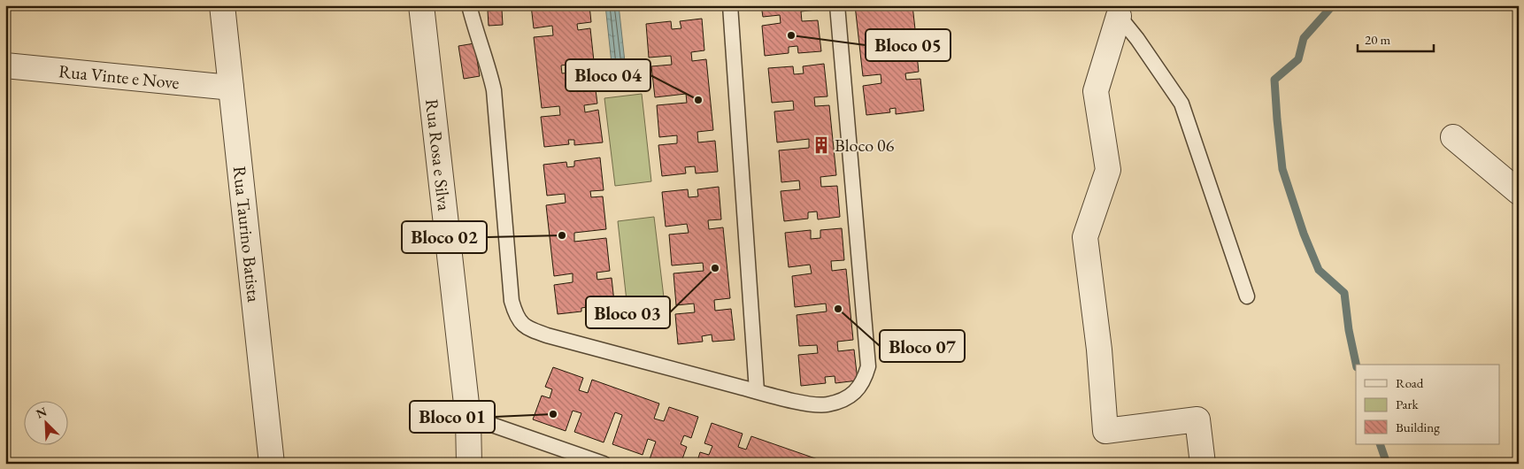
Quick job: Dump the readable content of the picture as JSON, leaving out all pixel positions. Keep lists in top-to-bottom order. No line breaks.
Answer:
{"streets":{"street":["Rua Vinte e Nove","Rua Rosa e Silva","Rua Taurino Batista"]},"crossings":[["Rua Vinte e Nove","Rua Taurino Batista"]],"places":{"other":["Bloco 05","Bloco 04","Bloco 02","Bloco 03","Bloco 07","Bloco 01"],"building":["Bloco 06"]},"legend":["Road","Park","Building"],"scale_bar":"20 m","north":"top left"}
